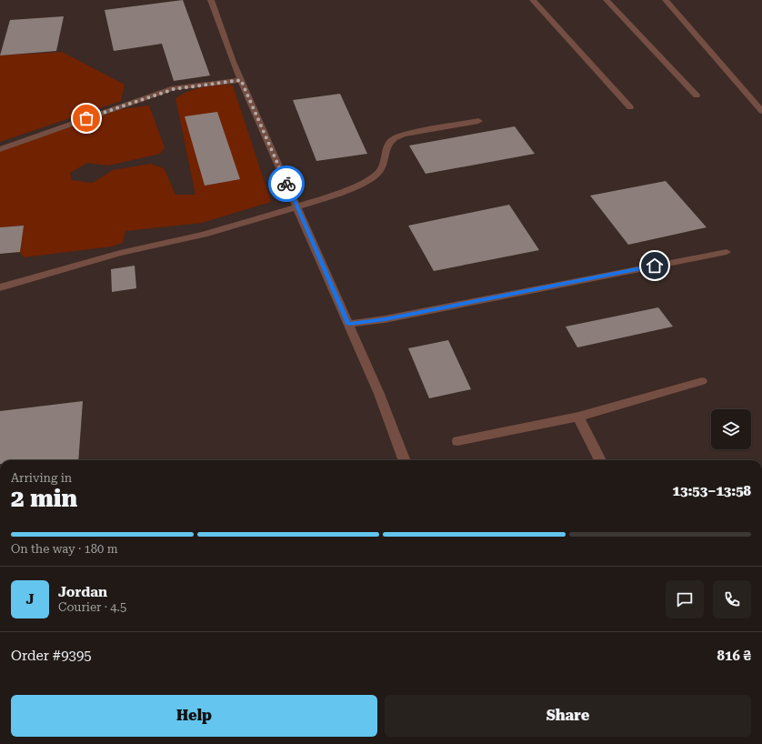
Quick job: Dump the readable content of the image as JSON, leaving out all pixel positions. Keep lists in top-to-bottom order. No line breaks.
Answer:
{"page":{"heading":["2 min","Arriving in","13:53–13:58"],"panel":["Jordan","Courier · 4.5","Order #9395","816 ₴"],"bar":"On the way · 180 m","round":"J","buttons":["Help","Share"]}}
